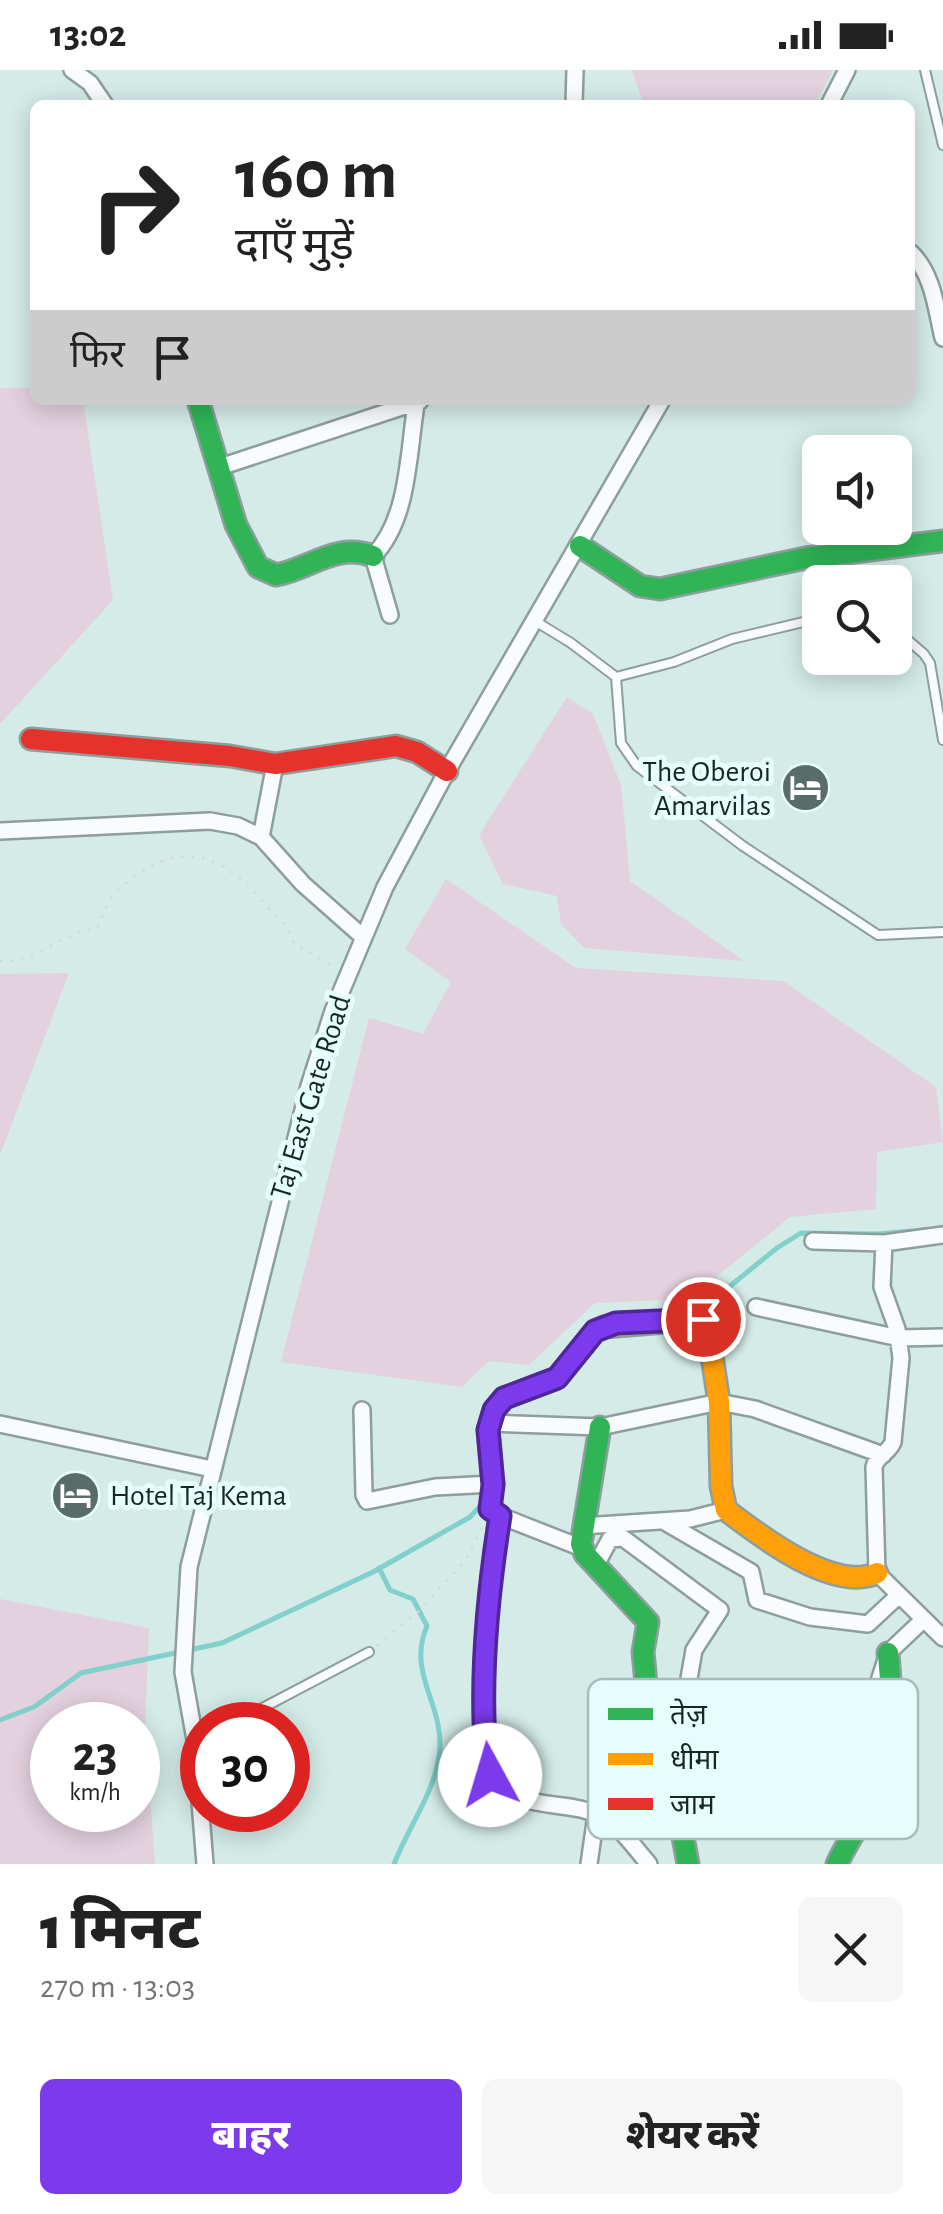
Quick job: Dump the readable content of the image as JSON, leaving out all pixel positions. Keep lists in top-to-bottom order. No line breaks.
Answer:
{"streets":{"street":["Taj East Gate Road"]},"places":{"hotel":["The Oberoi Amarvilas","Hotel Taj Kema"]},"legend":["तेज़","धीमा","जाम"],"page":{"status":"13:02","turn":["160 m","दाएँ मुड़ें"],"then":"फिर","speed":"23 km/h","limit":"30","heading":["1 मिनट","270 m · 13:03"],"buttons":["बाहर","शेयर करें"]}}
